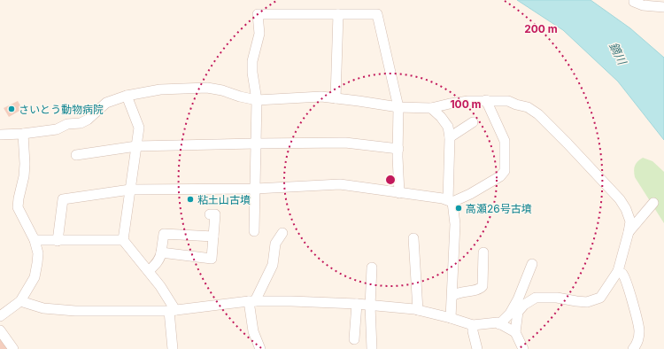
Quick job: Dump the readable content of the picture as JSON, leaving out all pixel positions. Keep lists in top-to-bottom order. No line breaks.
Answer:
{"water":["鏑川"],"places":["さいとう動物病院","粘土山古墳","高瀬26号古墳"],"rings":["200 m","100 m"]}
